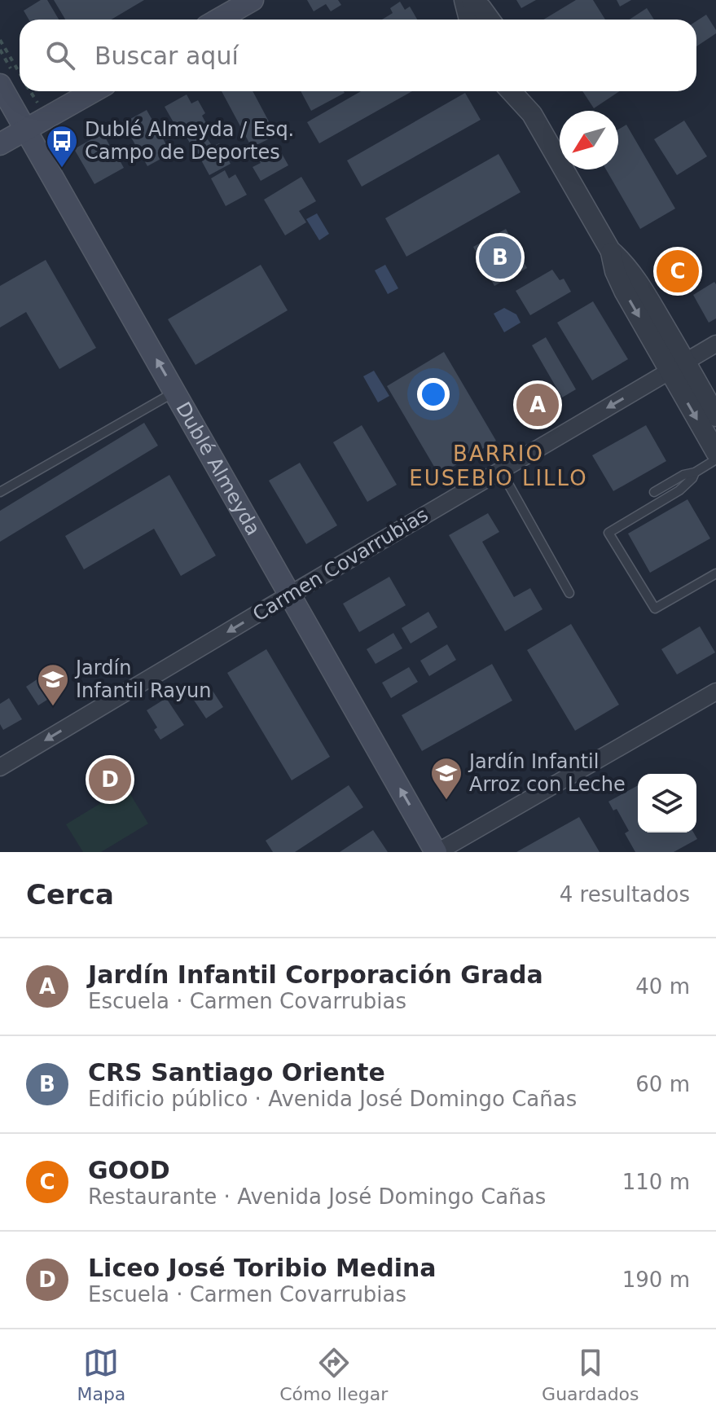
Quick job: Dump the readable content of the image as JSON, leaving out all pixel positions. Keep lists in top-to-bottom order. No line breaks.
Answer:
{"streets":{"main road":["Dublé Almeyda"],"street":["Carmen Covarrubias"]},"crossings":[["Dublé Almeyda","Carmen Covarrubias"]],"one_way":["Dublé Almeyda","Carmen Covarrubias"],"districts":["BARRIO EUSEBIO LILLO"],"places":{"bus stop":["Dublé Almeyda / Esq. Campo de Deportes"],"school or university":["Jardín Infantil Rayun","Jardín Infantil Arroz con Leche"]},"north":"bottom left","page":{"search":"Buscar aquí","pins":["B","C","A","D"],"heading":["Cerca","4 resultados"],"list":[{"mark":"A","name":"Jardín Infantil Corporación Grada","note":"Escuela · Carmen Covarrubias","value":"40 m"},{"mark":"B","name":"CRS Santiago Oriente","note":"Edificio público · Avenida José Domingo Cañas","value":"60 m"},{"mark":"C","name":"GOOD","note":"Restaurante · Avenida José Domingo Cañas","value":"110 m"},{"mark":"D","name":"Liceo José Toribio Medina","note":"Escuela · Carmen Covarrubias","value":"190 m"}],"nav":["Mapa","Cómo llegar","Guardados"]}}
